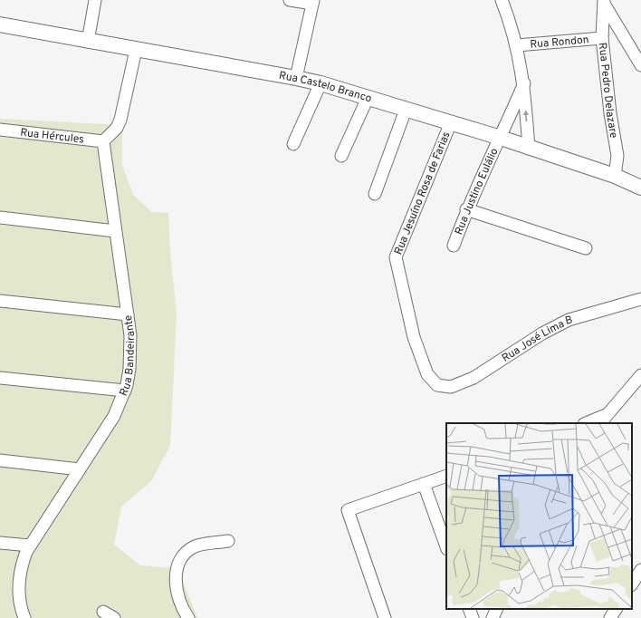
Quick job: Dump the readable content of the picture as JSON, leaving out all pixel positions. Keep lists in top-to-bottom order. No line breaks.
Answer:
{"streets":{"street":["Rua Rondon","Rua Castelo Branco","Rua Pedro Delazare","Rua Hércules","Rua Justino Eulálio","Rua Jesuíno Rosa de Farias","Rua José Lima B","Rua Bandeirante"]},"crossings":[["Rua Rondon","Rua Pedro Delazare"],["Rua Castelo Branco","Rua Pedro Delazare"],["Rua Castelo Branco","Rua Justino Eulálio"],["Rua Castelo Branco","Rua Jesuíno Rosa de Farias"],["Rua Hércules","Rua Bandeirante"],["Rua Jesuíno Rosa de Farias","Rua José Lima B"]]}
